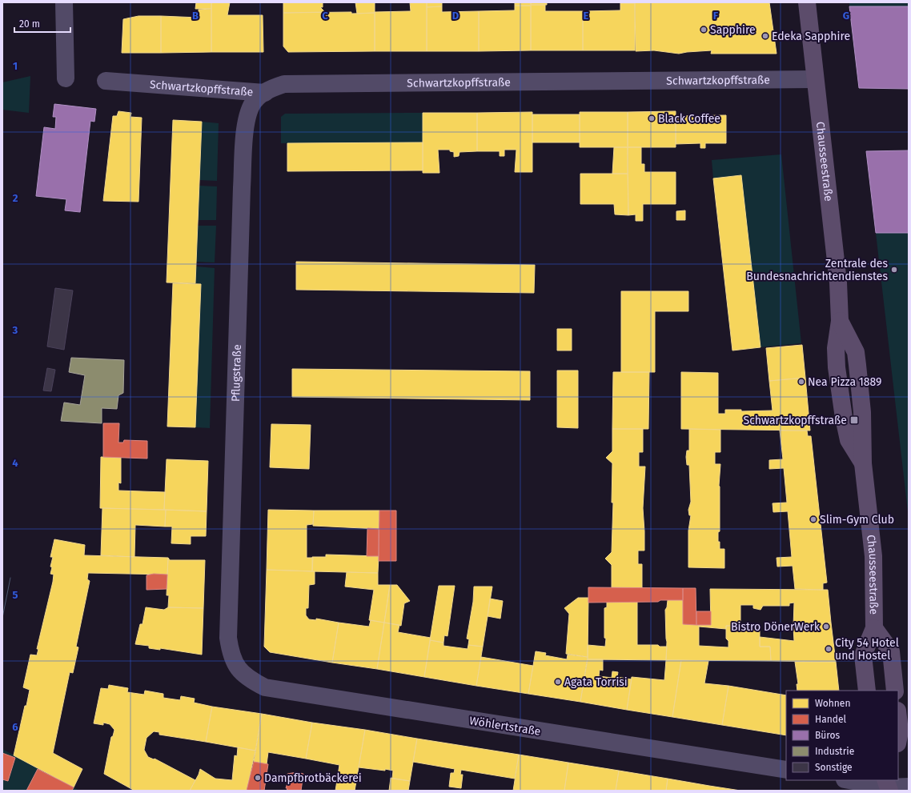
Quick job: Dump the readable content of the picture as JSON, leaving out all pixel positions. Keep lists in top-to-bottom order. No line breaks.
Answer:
{"streets":{"main road":["Chausseestraße"],"street":["Schwartzkopffstraße","Pflugstraße","Wöhlertstraße"]},"crossings":[["Schwartzkopffstraße","Chausseestraße"],["Schwartzkopffstraße","Pflugstraße"],["Pflugstraße","Wöhlertstraße"]],"places":{"other":["Sapphire","Edeka Sapphire","Black Coffee","Zentrale des Bundesnachrichtendienstes","Nea Pizza 1889","Slim-Gym Club","Bistro DönerWerk","City 54 Hotel und Hostel","Agata Torrisi","Dampfbrotbäckerei"],"transit":["Schwartzkopffstraße"]},"legend":["Wohnen","Handel","Büros","Industrie","Sonstige"],"scale_bar":"20 m","grid":{"columns":["B","C","D","E","F","G"],"rows":["1","2","3","4","5","6"]}}
